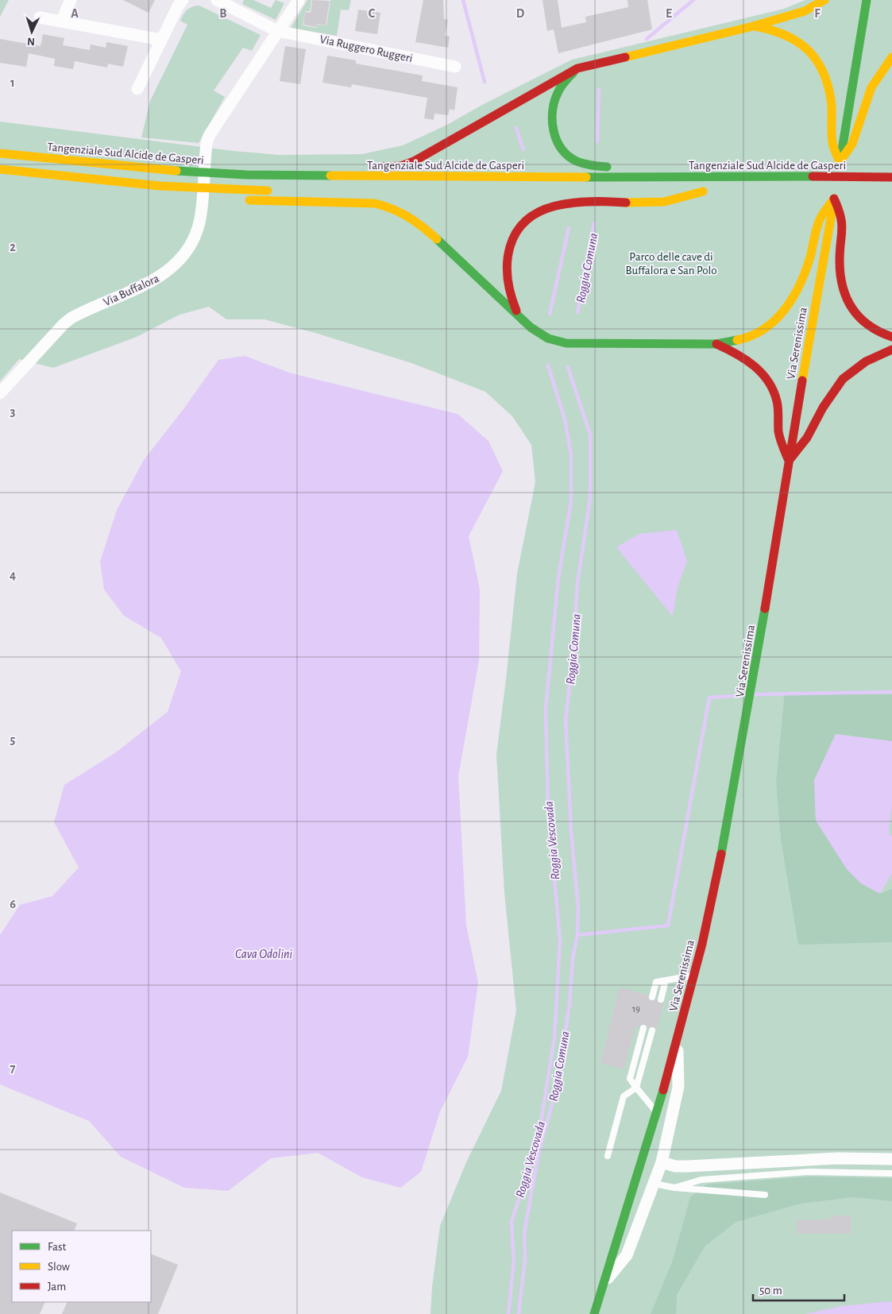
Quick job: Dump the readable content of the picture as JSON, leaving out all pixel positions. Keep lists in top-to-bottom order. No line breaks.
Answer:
{"streets":{"main road":["Tangenziale Sud Alcide de Gasperi","Via Serenissima"],"street":["Via Ruggero Ruggeri","Via Buffalora"]},"crossings":[["Via Ruggero Ruggeri","Via Buffalora"]],"water":["Roggia Comuna","Roggia Vescovada","Cava Odolini"],"parks":["Parco delle cave di Buffalora e San Polo"],"house_numbers":["19"],"legend":["Fast","Slow","Jam"],"scale_bar":"50 m","north":"bottom","grid":{"columns":["A","B","C","D","E","F"],"rows":["1","2","3","4","5","6","7"]}}
